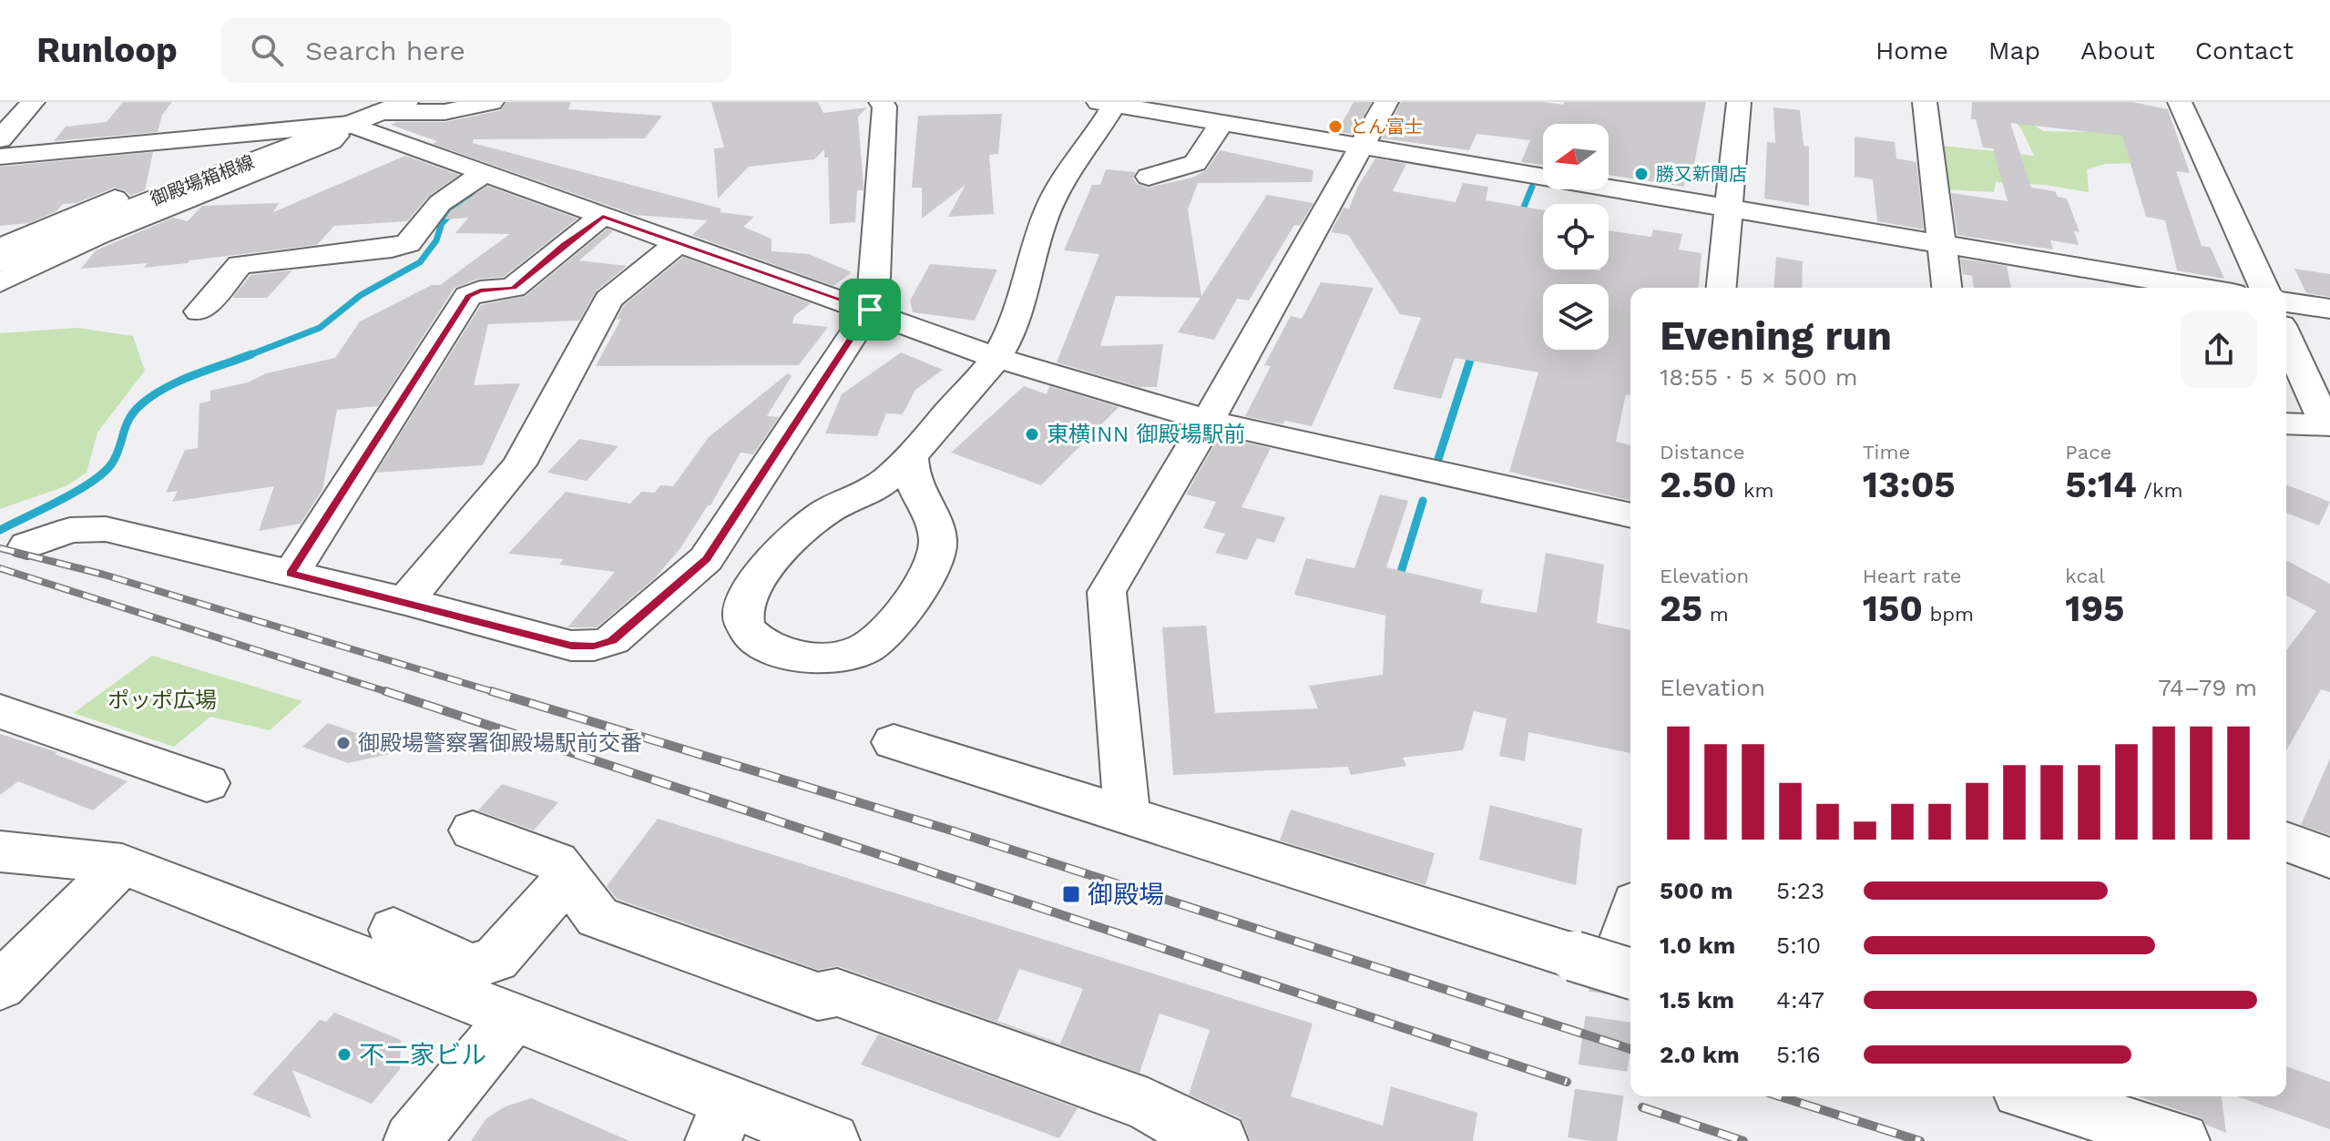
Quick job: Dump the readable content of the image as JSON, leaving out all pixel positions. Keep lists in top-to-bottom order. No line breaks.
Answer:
{"streets":{"street":["御殿場箱根線"]},"parks":["ポッポ広場"],"places":{"other":["とん富士","勝又新聞店","東横INN 御殿場駅前","御殿場警察署御殿場駅前交番","不二家ビル"],"transit":["御殿場"]},"north":"left","page":{"header":"Runloop","search":"Search here","nav":["Home","Map","About","Contact"],"heading":["Evening run","18:55 · 5 × 500 m"],"stats":[["Distance","2.50 km"],["Time","13:05"],["Pace","5:14 /km"],["Elevation","25 m"],["Heart rate","150 bpm"],["kcal","195"]],"chart":["Elevation","74–79 m"],"list":[{"name":"500 m","note":"5:23"},{"name":"1.0 km","note":"5:10"},{"name":"1.5 km","note":"4:47"},{"name":"2.0 km","note":"5:16"}]}}
